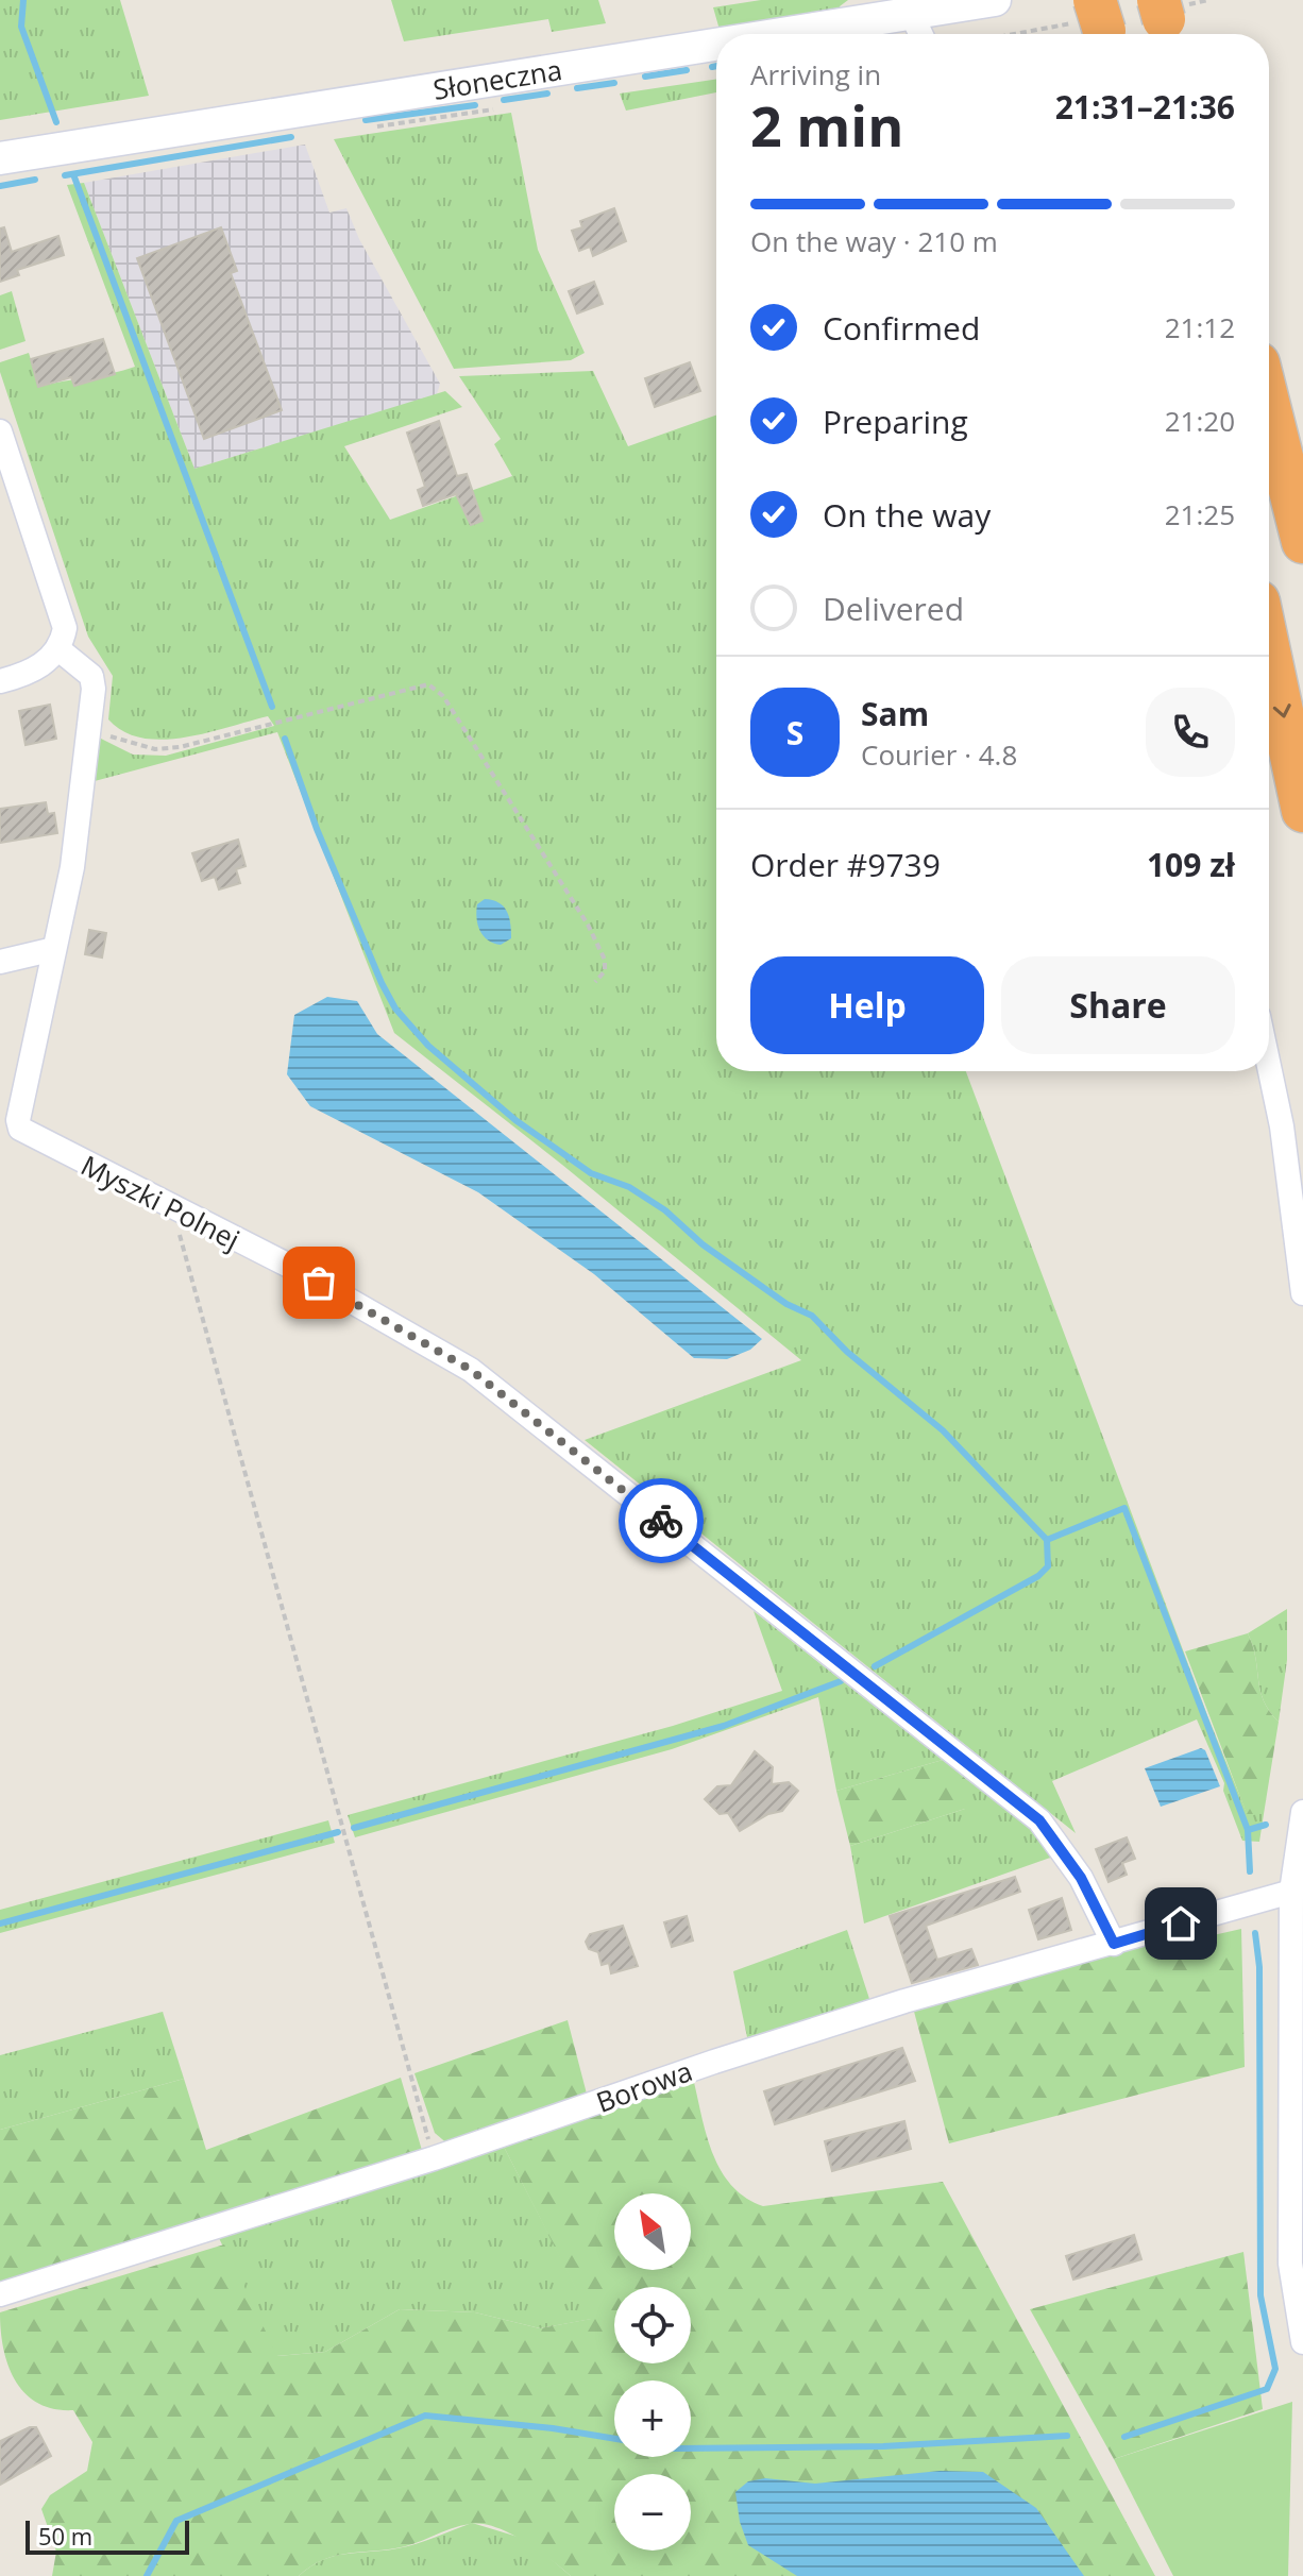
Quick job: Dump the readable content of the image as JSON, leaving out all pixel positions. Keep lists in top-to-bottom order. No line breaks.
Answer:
{"streets":{"main road":["Słoneczna"],"street":["Myszki Polnej","Borowa"]},"crossings":[["Myszki Polnej","Borowa"]],"scale_bar":"50 m","north":"top left","page":{"heading":["2 min","Arriving in","21:31–21:36"],"panel":["Sam","Courier · 4.8","Order #9739","109 zł"],"bar":"On the way · 210 m","list":[["Confirmed","21:12"],["Preparing","21:20"],["On the way","21:25"],"Delivered"],"round":"S","buttons":["Help","Share"],"map_buttons":["+","−"],"scale":"50 m"}}
